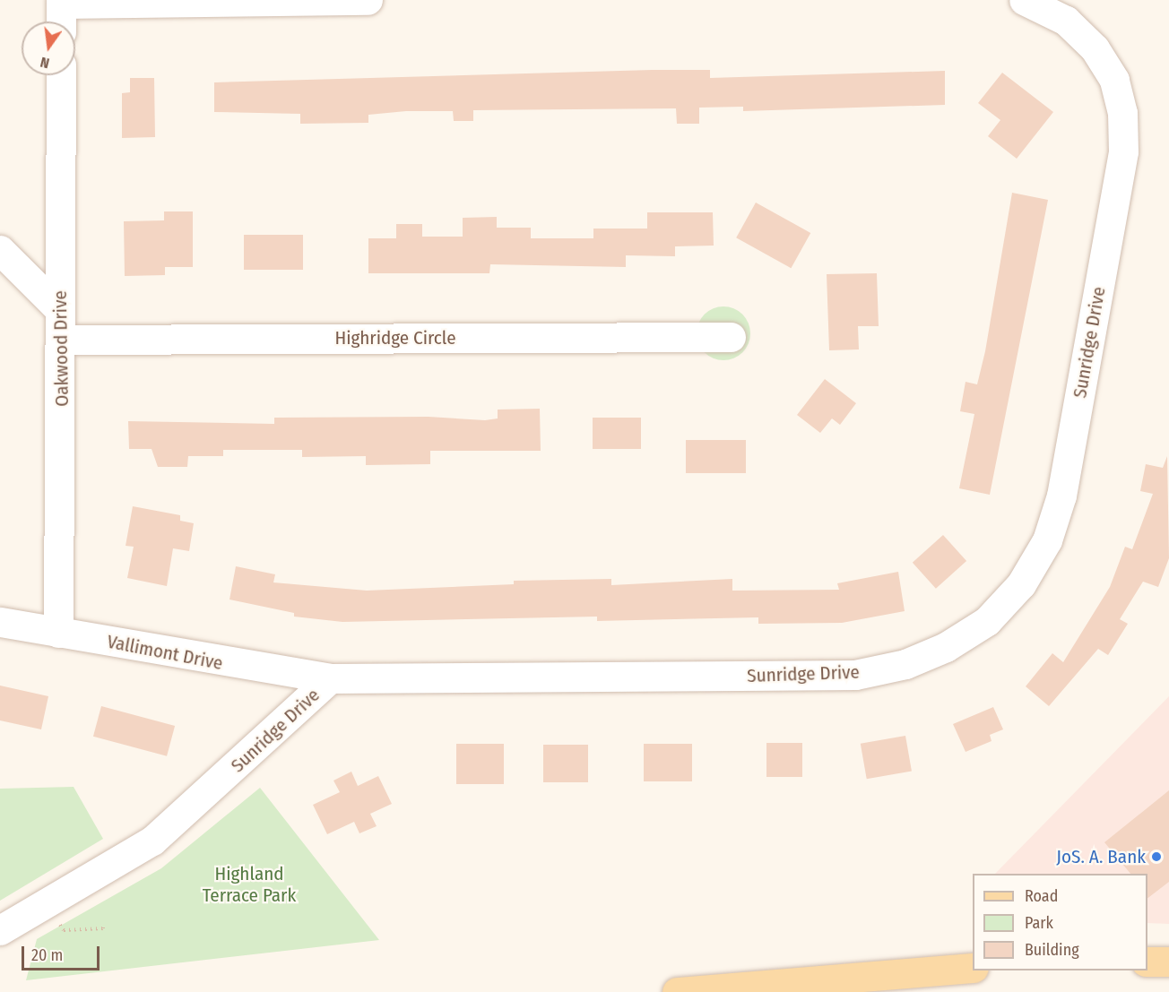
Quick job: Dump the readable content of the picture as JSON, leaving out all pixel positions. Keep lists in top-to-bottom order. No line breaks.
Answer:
{"streets":{"street":["Highridge Circle","Sunridge Drive","Oakwood Drive","Vallimont Drive"]},"crossings":[["Highridge Circle","Oakwood Drive"],["Sunridge Drive","Vallimont Drive"],["Oakwood Drive","Vallimont Drive"]],"parks":["Highland Terrace Park"],"places":["JoS. A. Bank"],"legend":["Road","Park","Building"],"scale_bar":"20 m","north":"bottom"}
